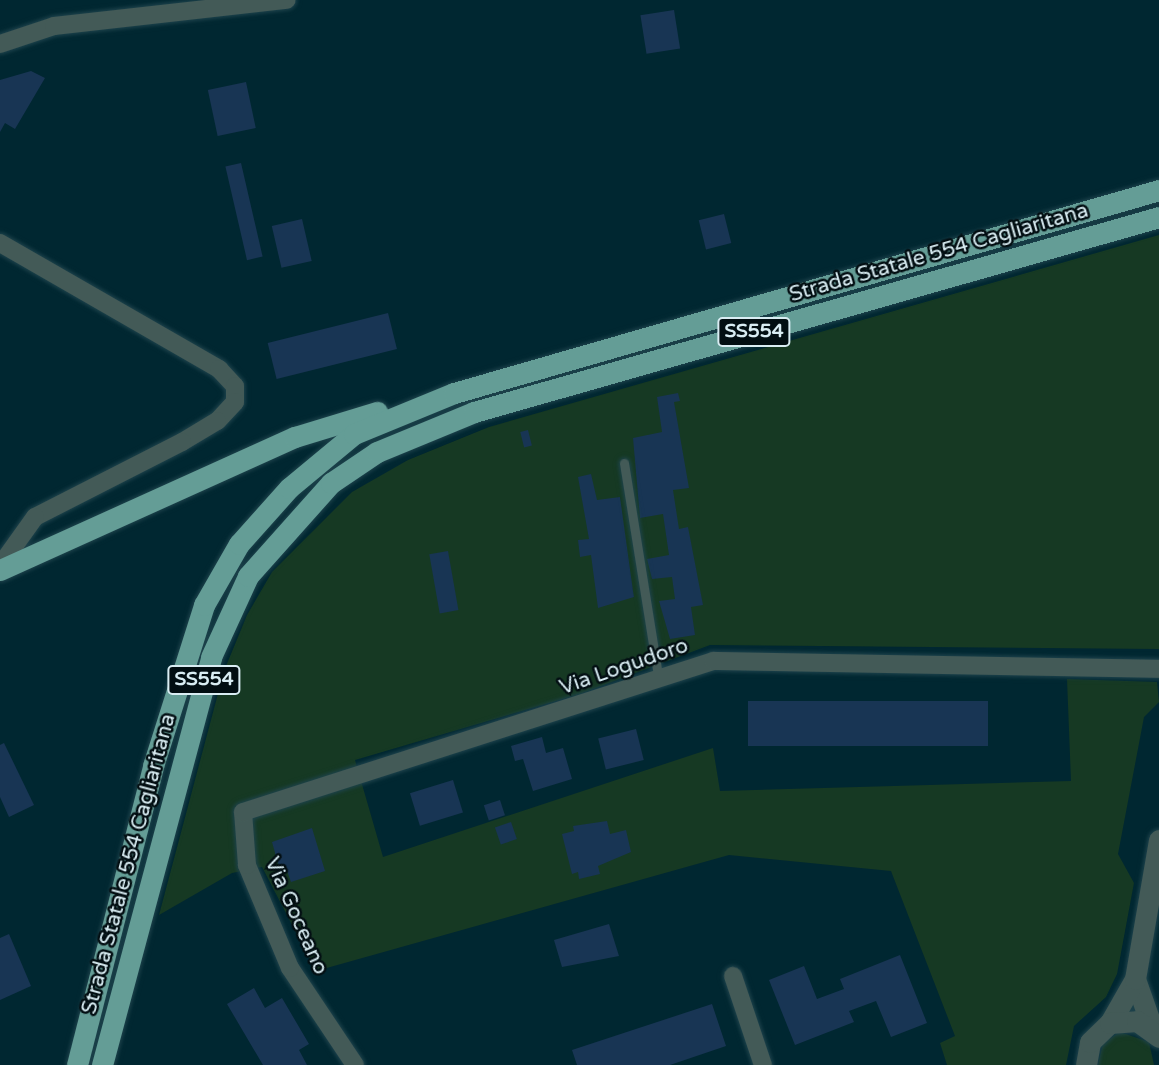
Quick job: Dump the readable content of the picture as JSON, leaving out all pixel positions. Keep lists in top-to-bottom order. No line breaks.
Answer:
{"streets":{"highway":["Strada Statale 554 Cagliaritana","SS554"],"street":["Via Logudoro","Via Goceano"]},"crossings":[["Via Logudoro","Via Goceano"]]}
